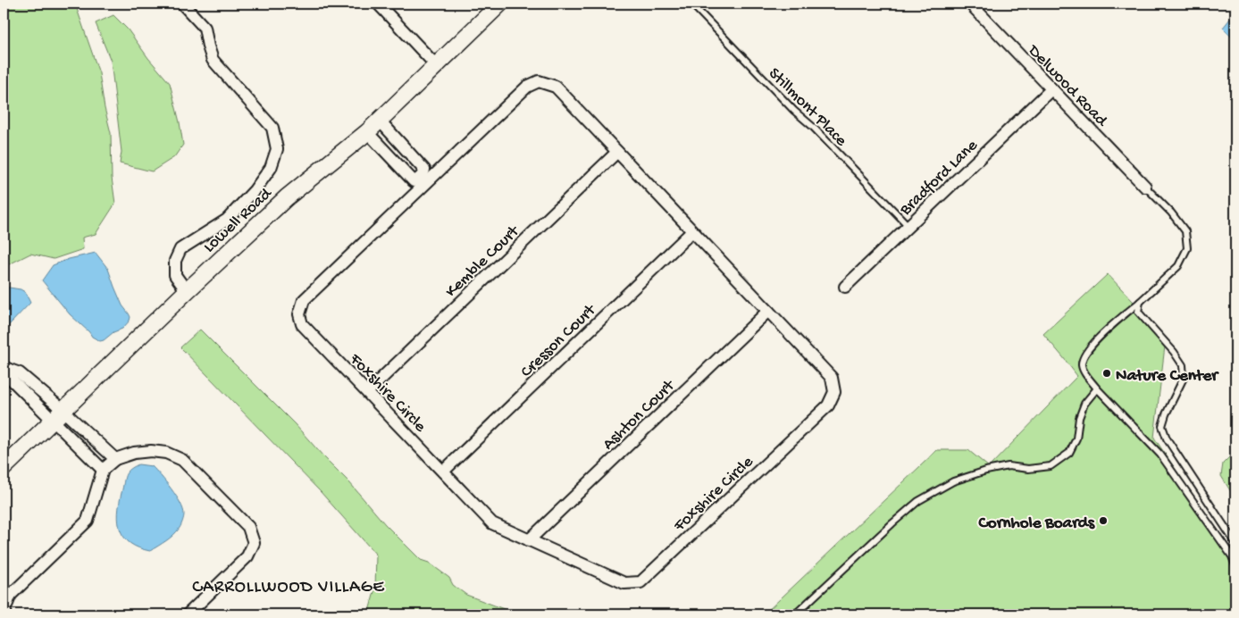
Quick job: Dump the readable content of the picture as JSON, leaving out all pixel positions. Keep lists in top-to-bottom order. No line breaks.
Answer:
{"streets":{"street":["Delwood Road","Bradford Lane","Lowell Road","Kemble Court","Cresson Court","Foxshire Circle","Ashton Court"],"lane":["Stillmont Place"]},"crossings":[["Delwood Road","Bradford Lane"],["Stillmont Place","Bradford Lane"],["Kemble Court","Foxshire Circle"],["Cresson Court","Foxshire Circle"],["Foxshire Circle","Ashton Court"]],"districts":["CARROLLWOOD VILLAGE"],"places":["Nature Center","Cornhole Boards"]}
